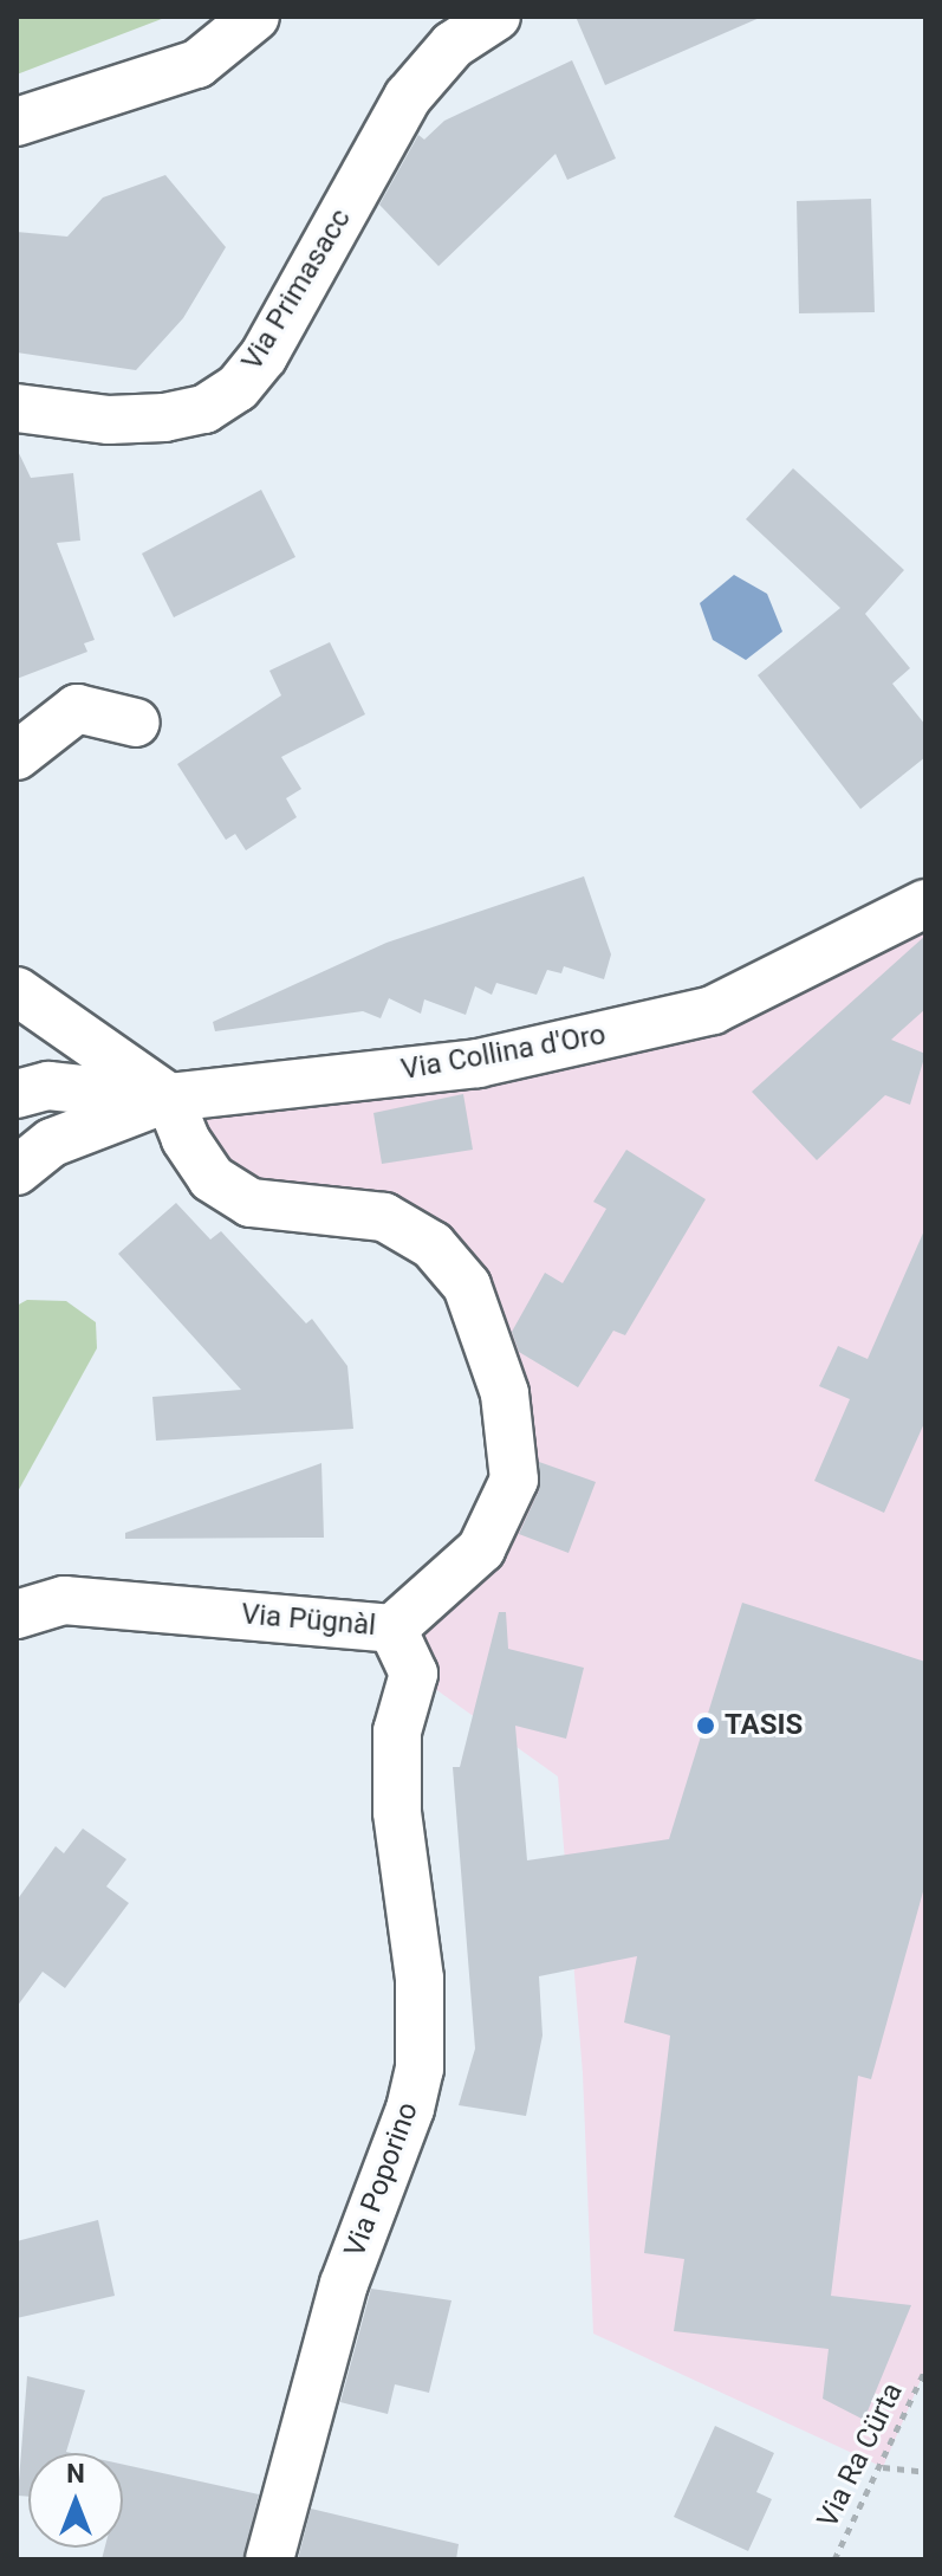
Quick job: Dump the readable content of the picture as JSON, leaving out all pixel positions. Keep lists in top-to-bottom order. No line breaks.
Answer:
{"streets":{"street":["Via Primasacc","Via Collina d'Oro","Via Pügnàl","Via Poporino"],"path":["Via Ra Cürta"]},"crossings":[["Via Collina d'Oro","Via Pügnàl"],["Via Pügnàl","Via Poporino"]],"places":["TASIS"],"north":"top"}
